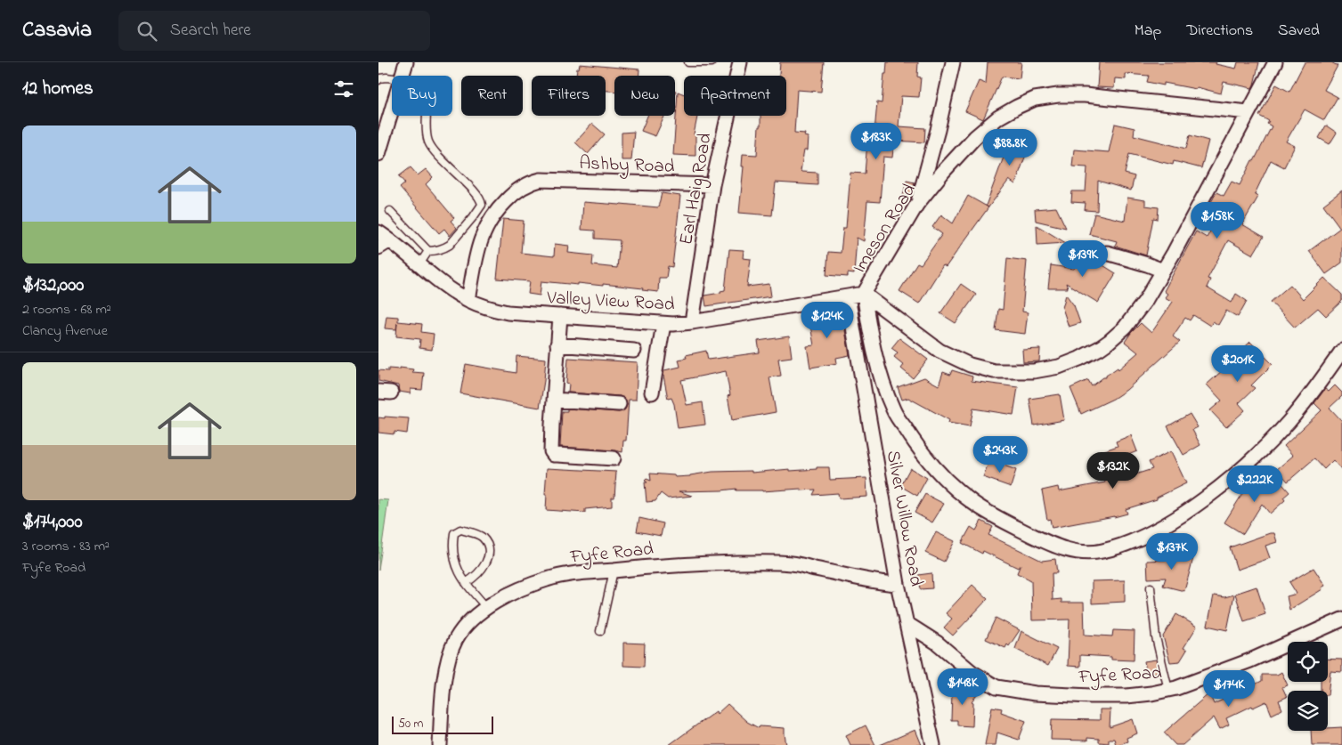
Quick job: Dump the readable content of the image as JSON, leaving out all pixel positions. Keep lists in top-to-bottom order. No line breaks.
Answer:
{"streets":{"street":["Ashby Road","Earl Haig Road","Imeson Road","Valley View Road","Silver Willow Road","Fyfe Road"]},"crossings":[["Ashby Road","Earl Haig Road"],["Ashby Road","Valley View Road"],["Earl Haig Road","Valley View Road"],["Imeson Road","Valley View Road"],["Valley View Road","Silver Willow Road"],["Silver Willow Road","Fyfe Road"]],"scale_bar":"50 m","page":{"header":"Casavia","search":"Search here","nav":["Map","Directions","Saved"],"heading":"12 homes","chip":["Buy","Rent","Filters","New","Apartment"],"list":[{"name":"$132,000","note":"2 rooms · 68 m² · Clancy Avenue"},{"name":"$174,000","note":"3 rooms · 83 m² · Fyfe Road"}],"price":["$183K","$88.8K","$158K","$139K","$124K","$201K","$243K","$132K","$222K","$137K","$148K","$174K"],"scale":"50 m"}}
